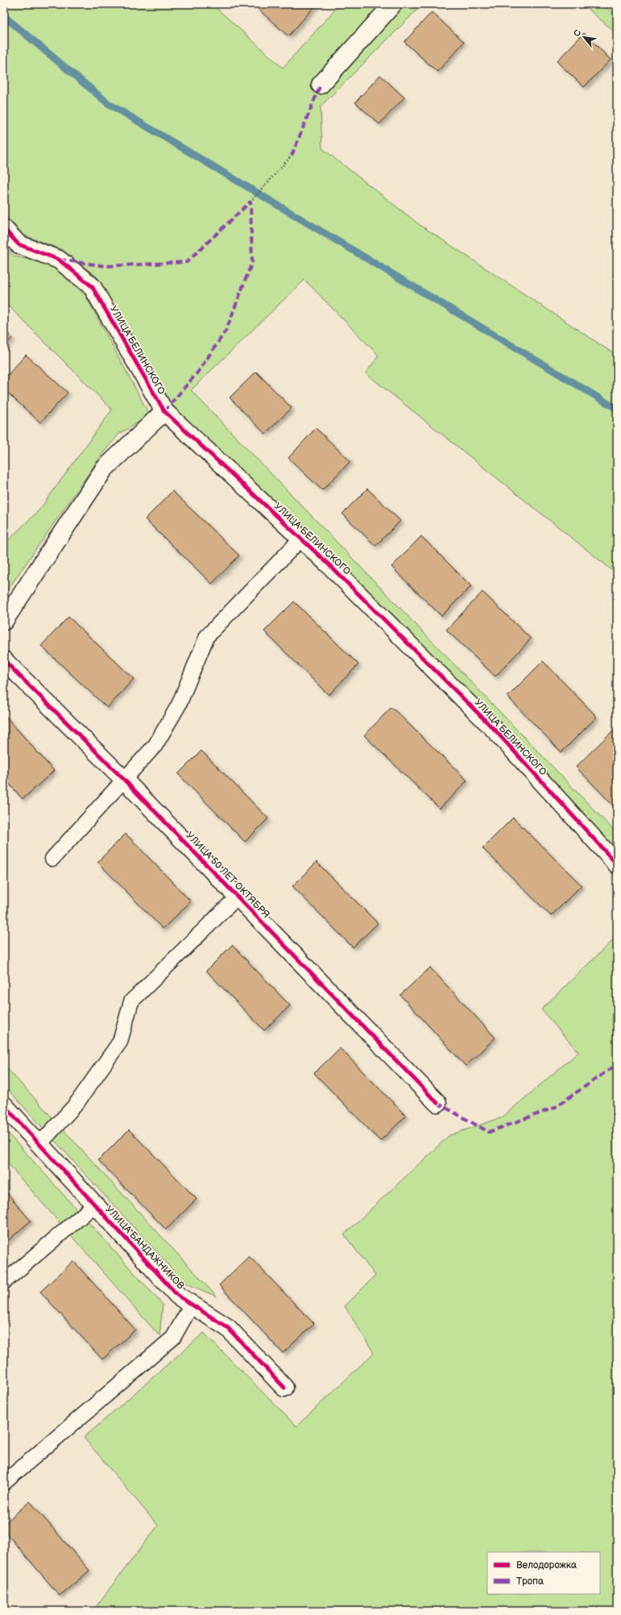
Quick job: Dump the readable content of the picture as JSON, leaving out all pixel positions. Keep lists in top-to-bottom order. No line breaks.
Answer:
{"streets":{"street":["УЛИЦА БЕЛИНСКОГО","УЛИЦА 50 ЛЕТ ОКТЯБРЯ","УЛИЦА БАНДАЖНИКОВ"]},"legend":["Велодорожка","Тропа"],"north":"top left"}
